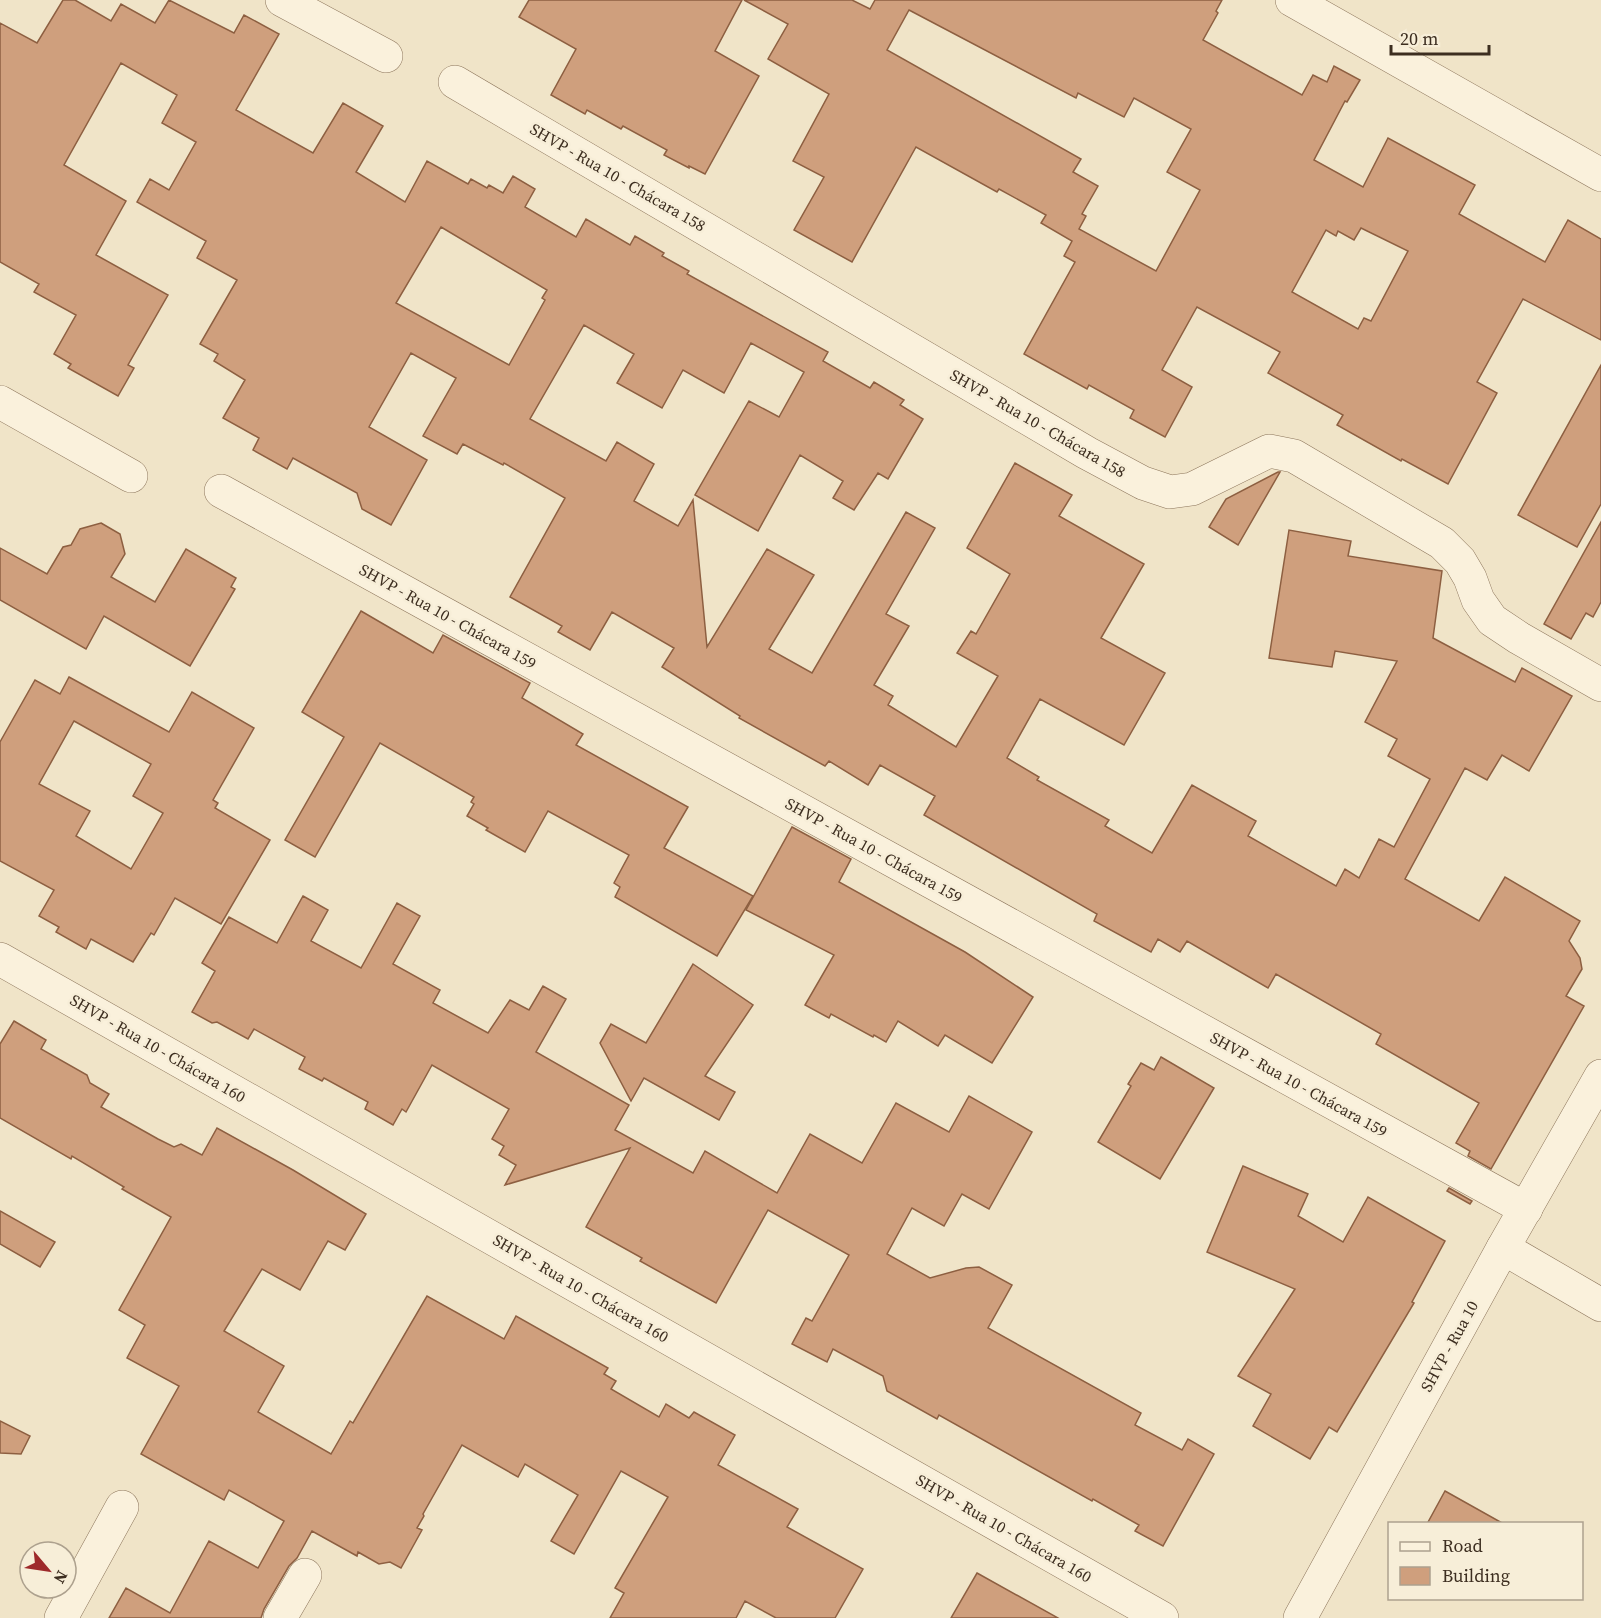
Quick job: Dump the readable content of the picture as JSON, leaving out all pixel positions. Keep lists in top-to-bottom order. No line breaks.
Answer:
{"streets":{"street":["SHVP - Rua 10 - Chácara 158","SHVP - Rua 10 - Chácara 159","SHVP - Rua 10 - Chácara 160","SHVP - Rua 10"]},"crossings":[["SHVP - Rua 10 - Chácara 159","SHVP - Rua 10"]],"legend":["Road","Building"],"scale_bar":"20 m","north":"bottom right"}
